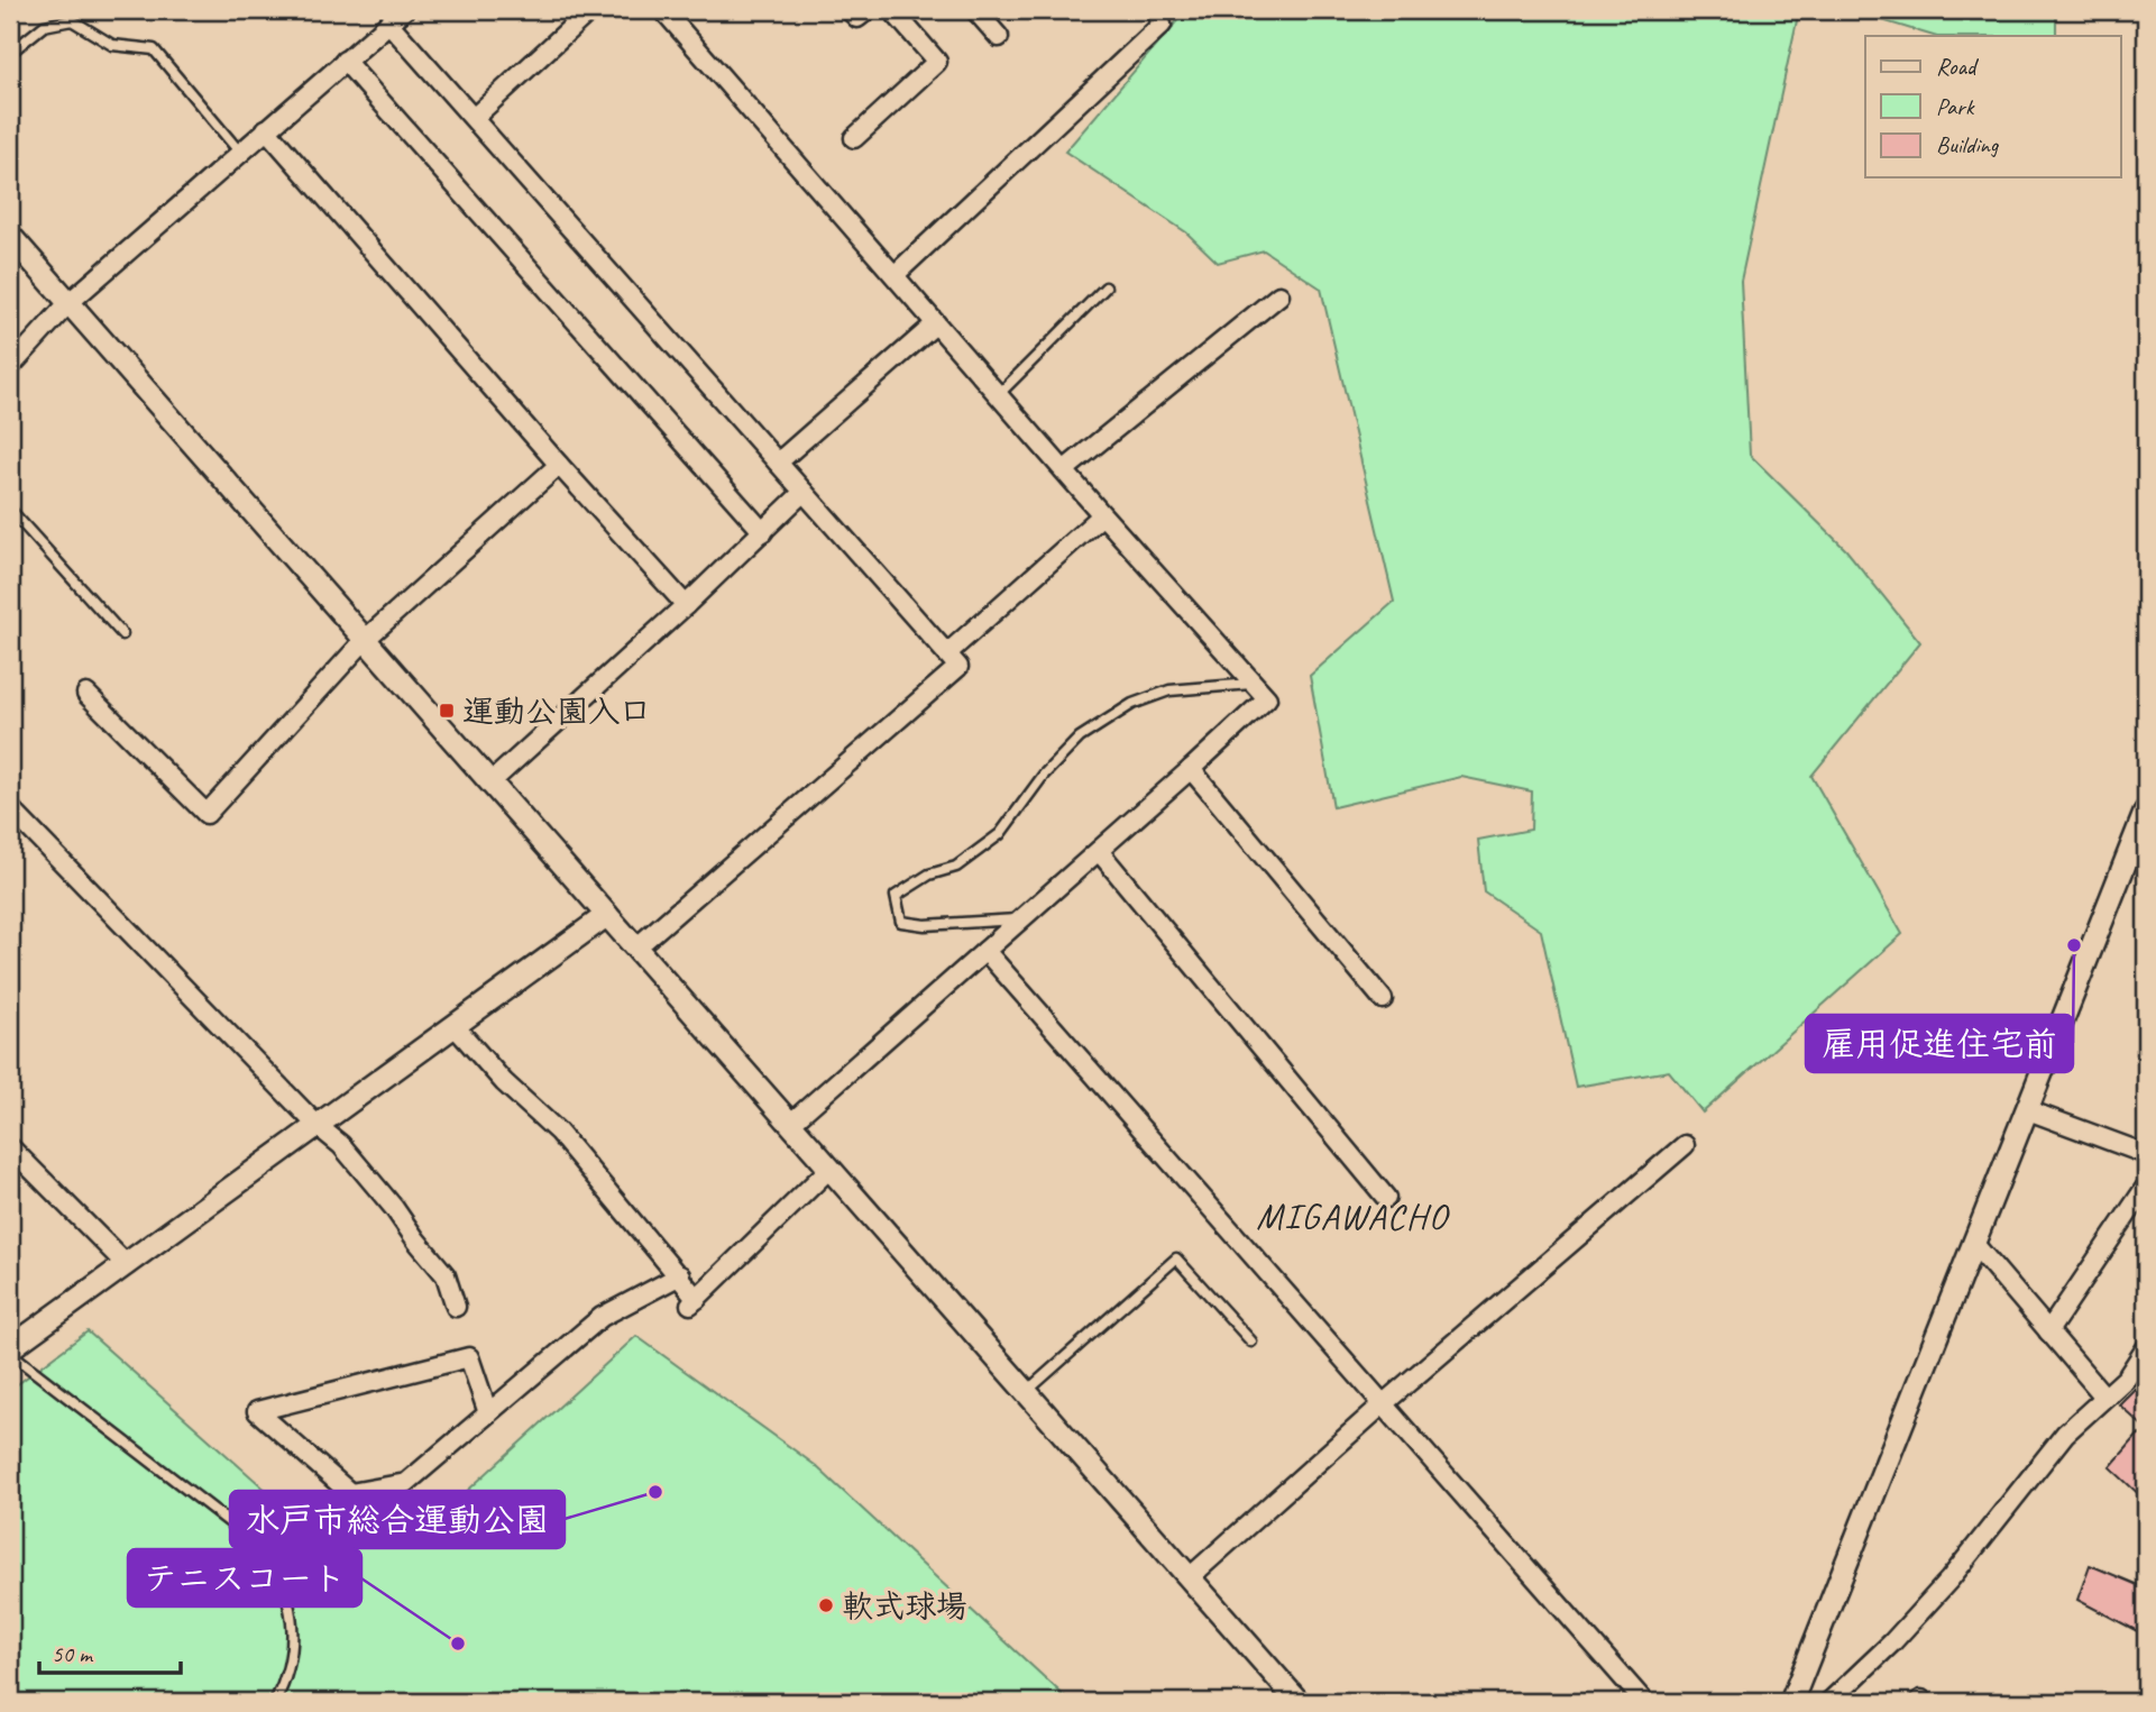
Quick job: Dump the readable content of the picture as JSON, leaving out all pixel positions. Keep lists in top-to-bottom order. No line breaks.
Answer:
{"districts":["MIGAWACHO"],"places":{"transit":["運動公園入口"],"other":["雇用促進住宅前","水戸市総合運動公園","軟式球場","テニスコート"]},"legend":["Road","Park","Building"],"scale_bar":"50 m"}
